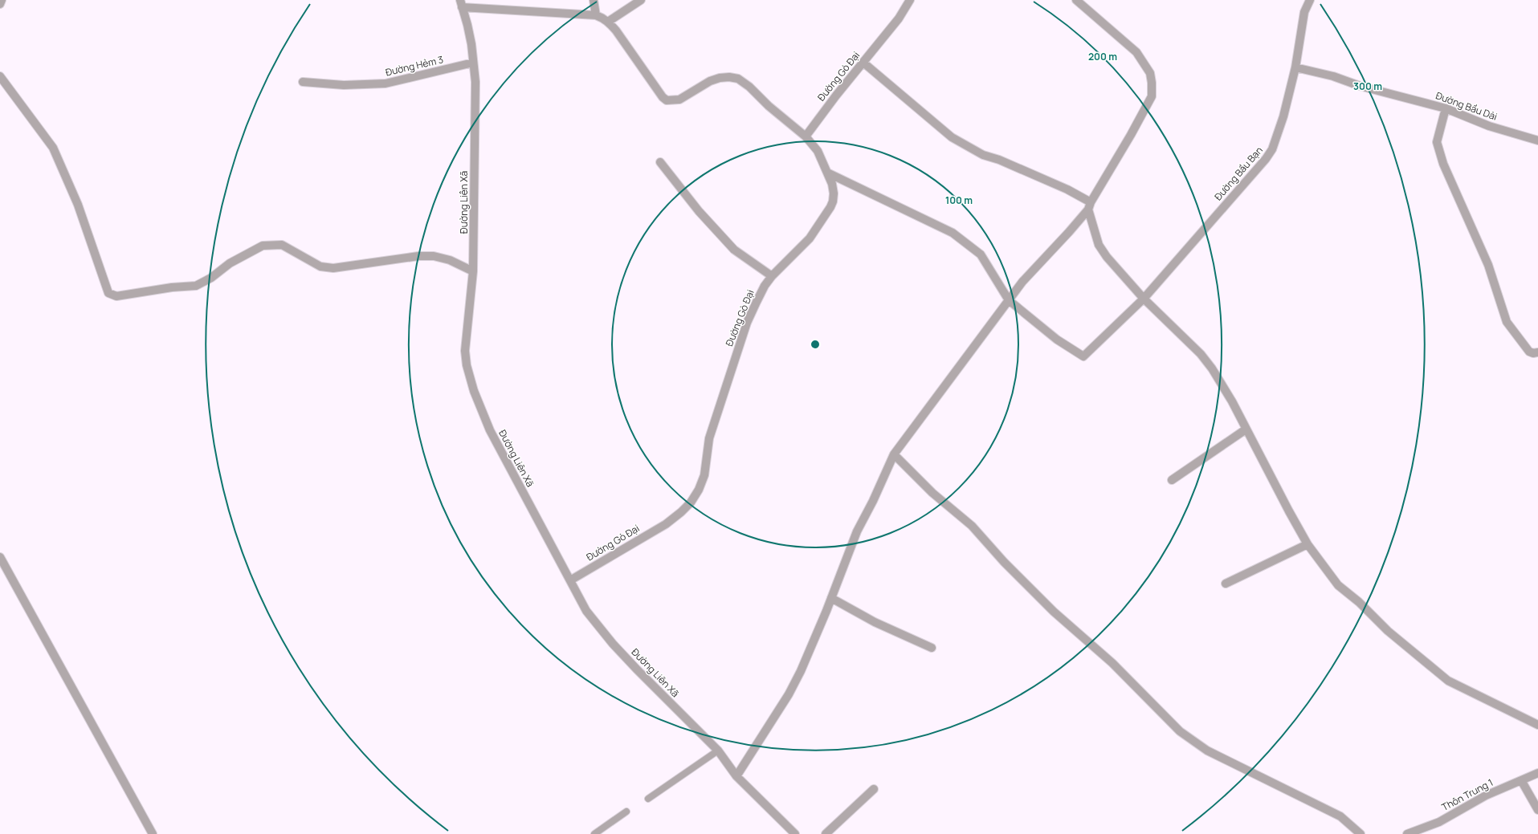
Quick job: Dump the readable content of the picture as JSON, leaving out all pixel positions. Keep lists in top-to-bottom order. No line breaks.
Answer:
{"streets":{"street":["Đường Hẻm 3","Đường Gò Đại","Đường Bầu Dài","Đường Bầu Bạn","Đường Liên Xã","Thôn Trung 1"]},"crossings":[["Đường Hẻm 3","Đường Liên Xã"],["Đường Gò Đại","Đường Liên Xã"],["Đường Bầu Dài","Đường Bầu Bạn"]],"rings":["200 m","300 m","100 m"]}
